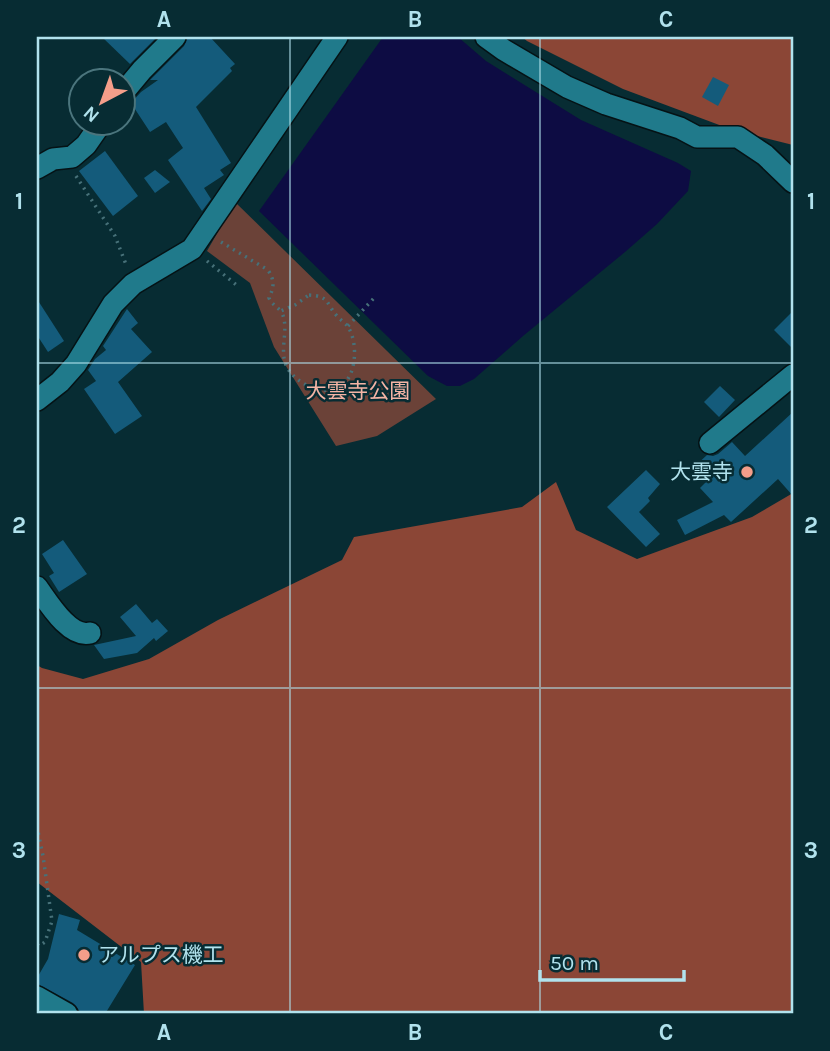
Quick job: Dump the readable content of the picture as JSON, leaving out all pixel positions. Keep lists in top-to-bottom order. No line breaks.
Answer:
{"parks":["大雲寺公園"],"places":["大雲寺","アルプス機工"],"scale_bar":"50 m","north":"bottom left","grid":{"columns":["A","B","C"],"rows":["1","2","3"]}}
